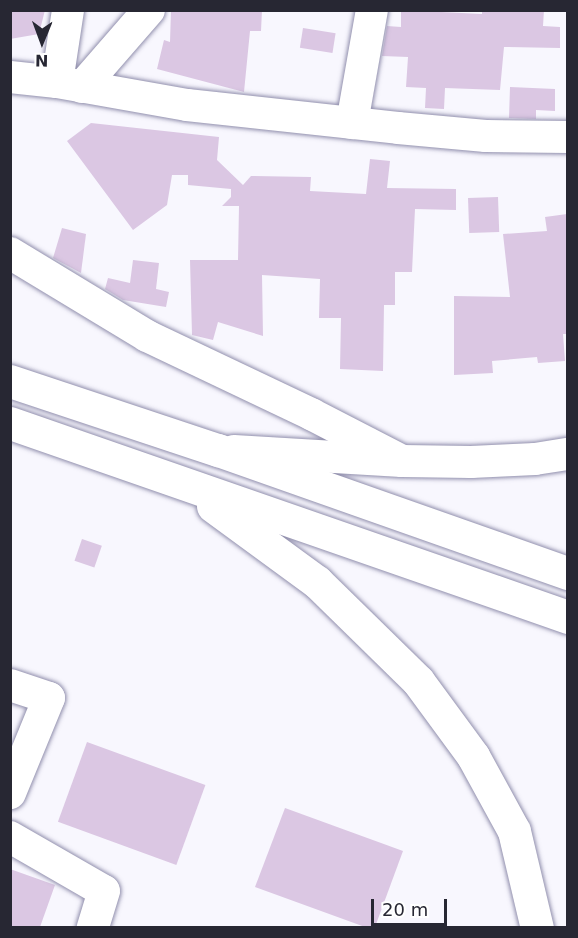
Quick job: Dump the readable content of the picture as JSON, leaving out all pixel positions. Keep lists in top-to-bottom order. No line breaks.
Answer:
{"scale_bar":"20 m","north":"bottom"}
